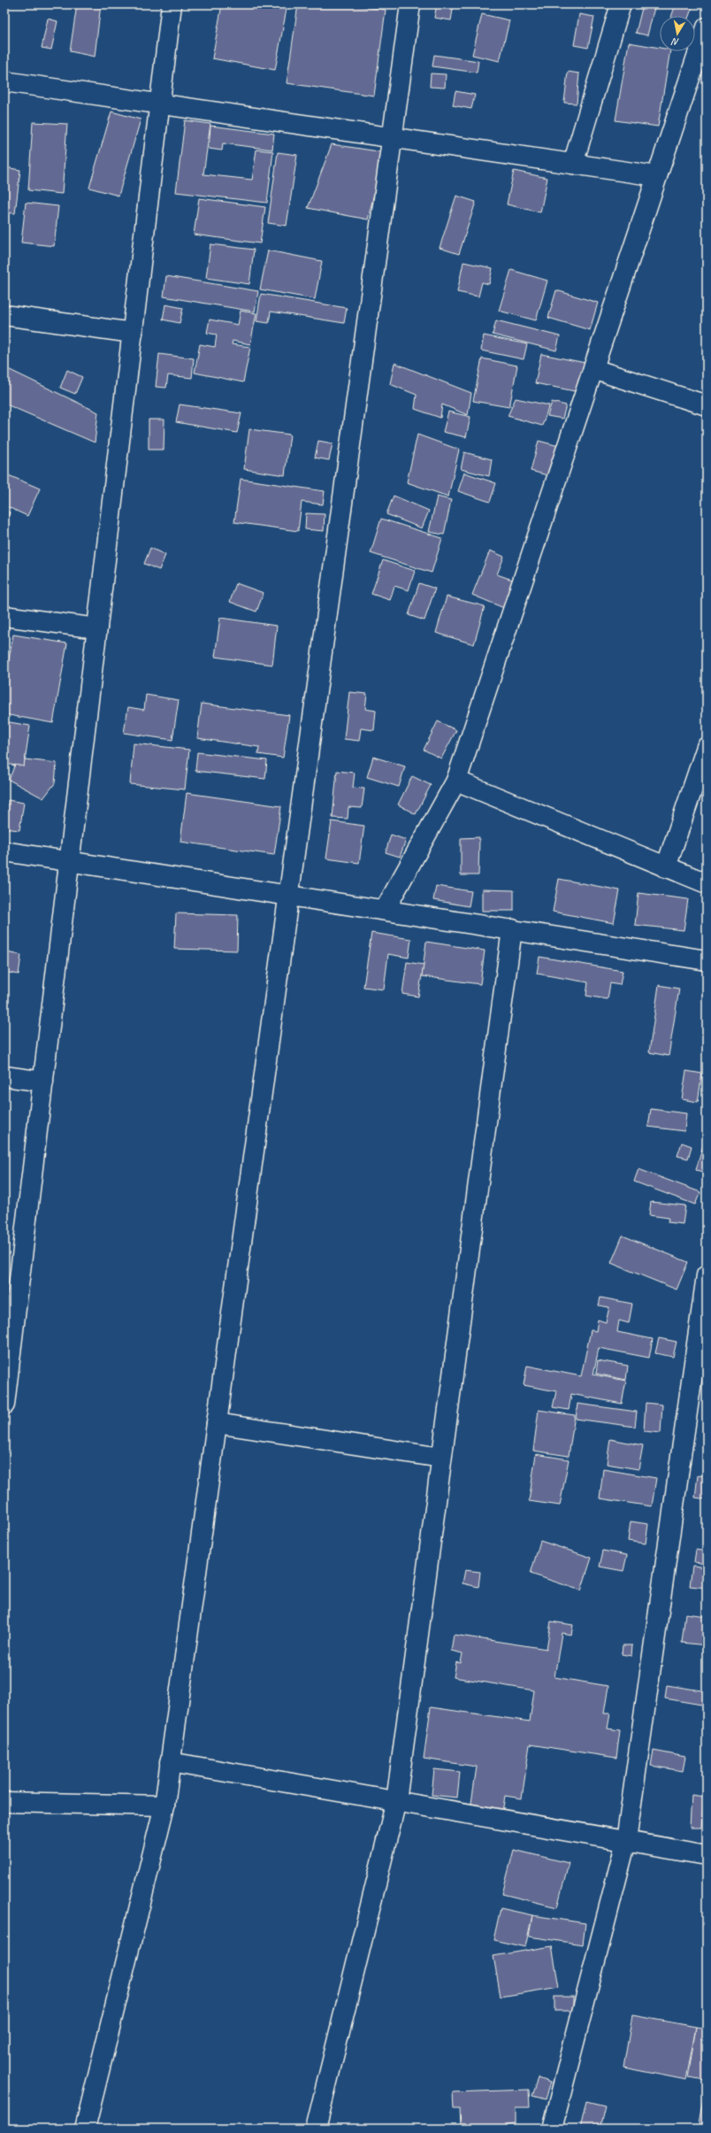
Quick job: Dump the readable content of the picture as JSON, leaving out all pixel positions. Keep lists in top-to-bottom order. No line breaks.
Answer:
{"north":"bottom"}
